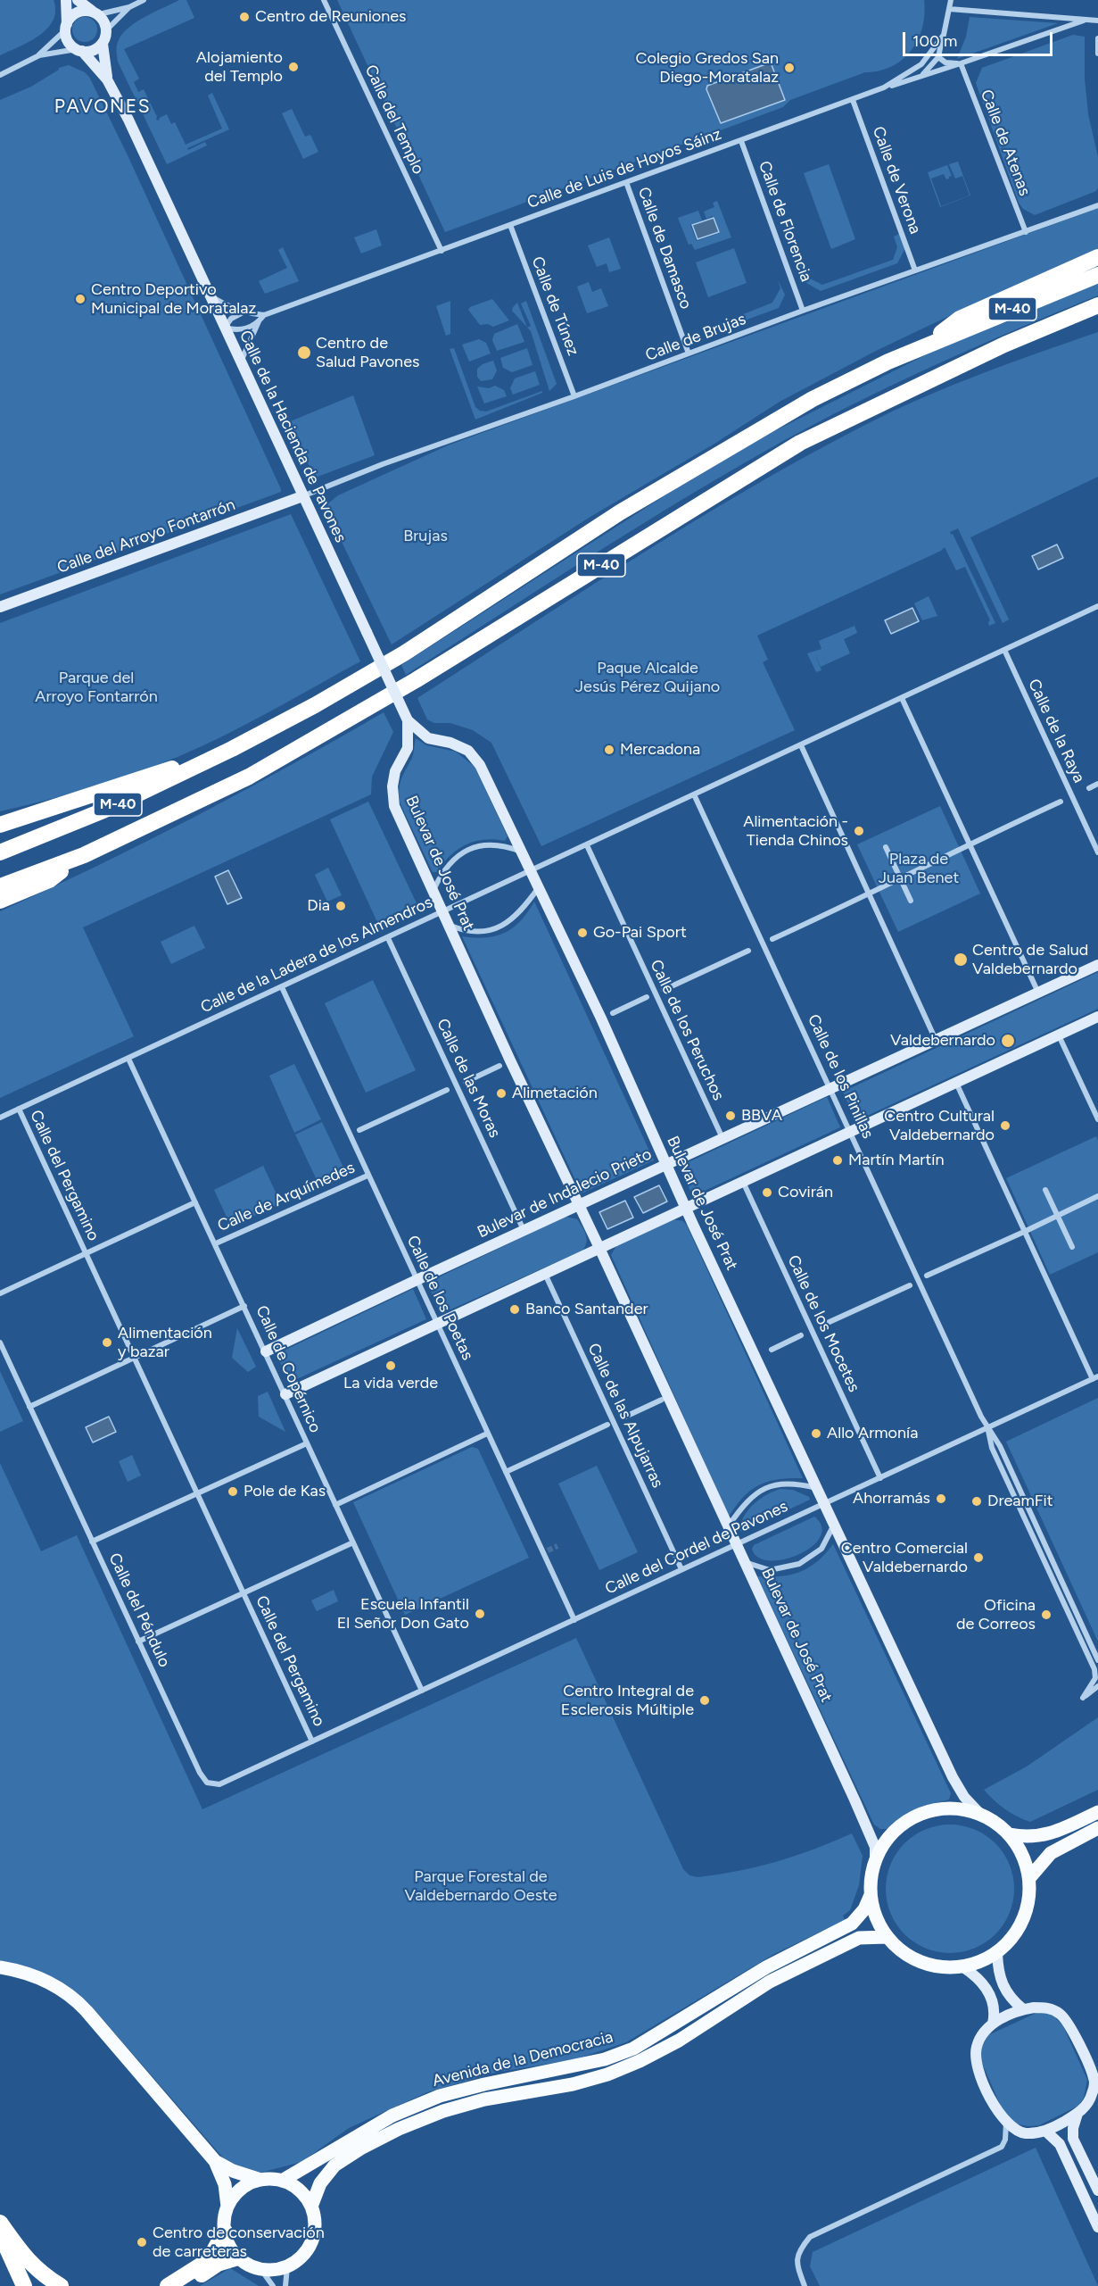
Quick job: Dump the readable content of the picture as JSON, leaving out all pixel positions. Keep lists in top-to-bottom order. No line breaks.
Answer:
{"streets":{"highway":["M-40"],"main road":["Avenida de la Democracia"],"street":["Calle del Templo","Calle de Atenas","Calle de Luis de Hoyos Sáinz","Calle de Verona","Calle de Florencia","Calle de Damasco","Calle de Túnez","Calle de Brujas","Calle de la Hacienda de Pavones","Calle del Arroyo Fontarrón","Calle de la Raya","Bulevar de José Prat","Calle de la Ladera de los Almendros","Calle de los Peruchos","Calle de los Pinillas","Calle de las Moras","Calle del Pergamino","Bulevar de Indalecio Prieto","Calle de Arquímedes","Calle de los Poetas","Calle de los Mocetes","Calle de Copérnico","Calle de las Alpujarras","Calle del Cordel de Pavones","Calle del Péndulo"]},"crossings":[["Calle del Templo","Calle de Luis de Hoyos Sáinz"],["Calle de Atenas","Calle de Brujas"],["Calle de Luis de Hoyos Sáinz","Calle de Verona"],["Calle de Luis de Hoyos Sáinz","Calle de Florencia"],["Calle de Luis de Hoyos Sáinz","Calle de Damasco"],["Calle de Luis de Hoyos Sáinz","Calle de Túnez"],["Calle de Luis de Hoyos Sáinz","Calle de la Hacienda de Pavones"],["Calle de Verona","Calle de Brujas"],["Calle de Florencia","Calle de Brujas"],["Calle de Damasco","Calle de Brujas"],["Calle de Túnez","Calle de Brujas"],["Calle de Brujas","Calle de la Hacienda de Pavones"],["Calle de Brujas","Calle del Arroyo Fontarrón"],["Calle de la Hacienda de Pavones","Calle del Arroyo Fontarrón"],["Calle de la Hacienda de Pavones","Bulevar de José Prat"],["Calle de la Raya","Calle de la Ladera de los Almendros"],["Bulevar de José Prat","Calle de la Ladera de los Almendros"],["Bulevar de José Prat","Bulevar de Indalecio Prieto"],["Bulevar de José Prat","Calle del Cordel de Pavones"],["Bulevar de José Prat","Avenida de la Democracia"],["Calle de la Ladera de los Almendros","Calle de los Peruchos"],["Calle de la Ladera de los Almendros","Calle de los Pinillas"],["Calle de la Ladera de los Almendros","Calle de las Moras"],["Calle de la Ladera de los Almendros","Calle del Pergamino"],["Calle de la Ladera de los Almendros","Calle de los Poetas"],["Calle de la Ladera de los Almendros","Calle de Copérnico"],["Calle de los Peruchos","Bulevar de Indalecio Prieto"],["Calle de los Pinillas","Bulevar de Indalecio Prieto"],["Calle de los Pinillas","Calle del Cordel de Pavones"],["Calle de las Moras","Bulevar de Indalecio Prieto"],["Calle del Pergamino","Calle de Copérnico"],["Calle del Pergamino","Calle del Cordel de Pavones"],["Calle del Pergamino","Calle del Péndulo"],["Bulevar de Indalecio Prieto","Calle de los Poetas"],["Bulevar de Indalecio Prieto","Calle de Copérnico"],["Calle de Arquímedes","Calle de los Poetas"],["Calle de Arquímedes","Calle de Copérnico"],["Calle de los Poetas","Calle del Cordel de Pavones"],["Calle de los Mocetes","Calle del Cordel de Pavones"],["Calle de Copérnico","Calle del Cordel de Pavones"],["Calle de las Alpujarras","Calle del Cordel de Pavones"],["Calle del Cordel de Pavones","Calle del Péndulo"]],"districts":["PAVONES"],"parks":["Brujas","Paque Alcalde Jesús Pérez Quijano","Parque del Arroyo Fontarrón","Plaza de Juan Benet","Parque Forestal de Valdebernardo Oeste"],"places":["Centro de Reuniones","Alojamiento del Templo","Colegio Gredos San Diego-Moratalaz","Centro Deportivo Municipal de Moratalaz","Centro de Salud Pavones","Mercadona","Alimentación - Tienda Chinos","Dia","Go-Pai Sport","Centro de Salud Valdebernardo","Valdebernardo","Alimetación","BBVA","Centro Cultural Valdebernardo","Martín Martín","Covirán","Banco Santander","Alimentación y bazar","La vida verde","Allo Armonía","Pole de Kas","Ahorramás","DreamFit","Centro Comercial Valdebernardo","Escuela Infantil El Señor Don Gato","Oficina de Correos","Centro Integral de Esclerosis Múltiple","Centro de conservación de carreteras"],"scale_bar":"100 m"}
